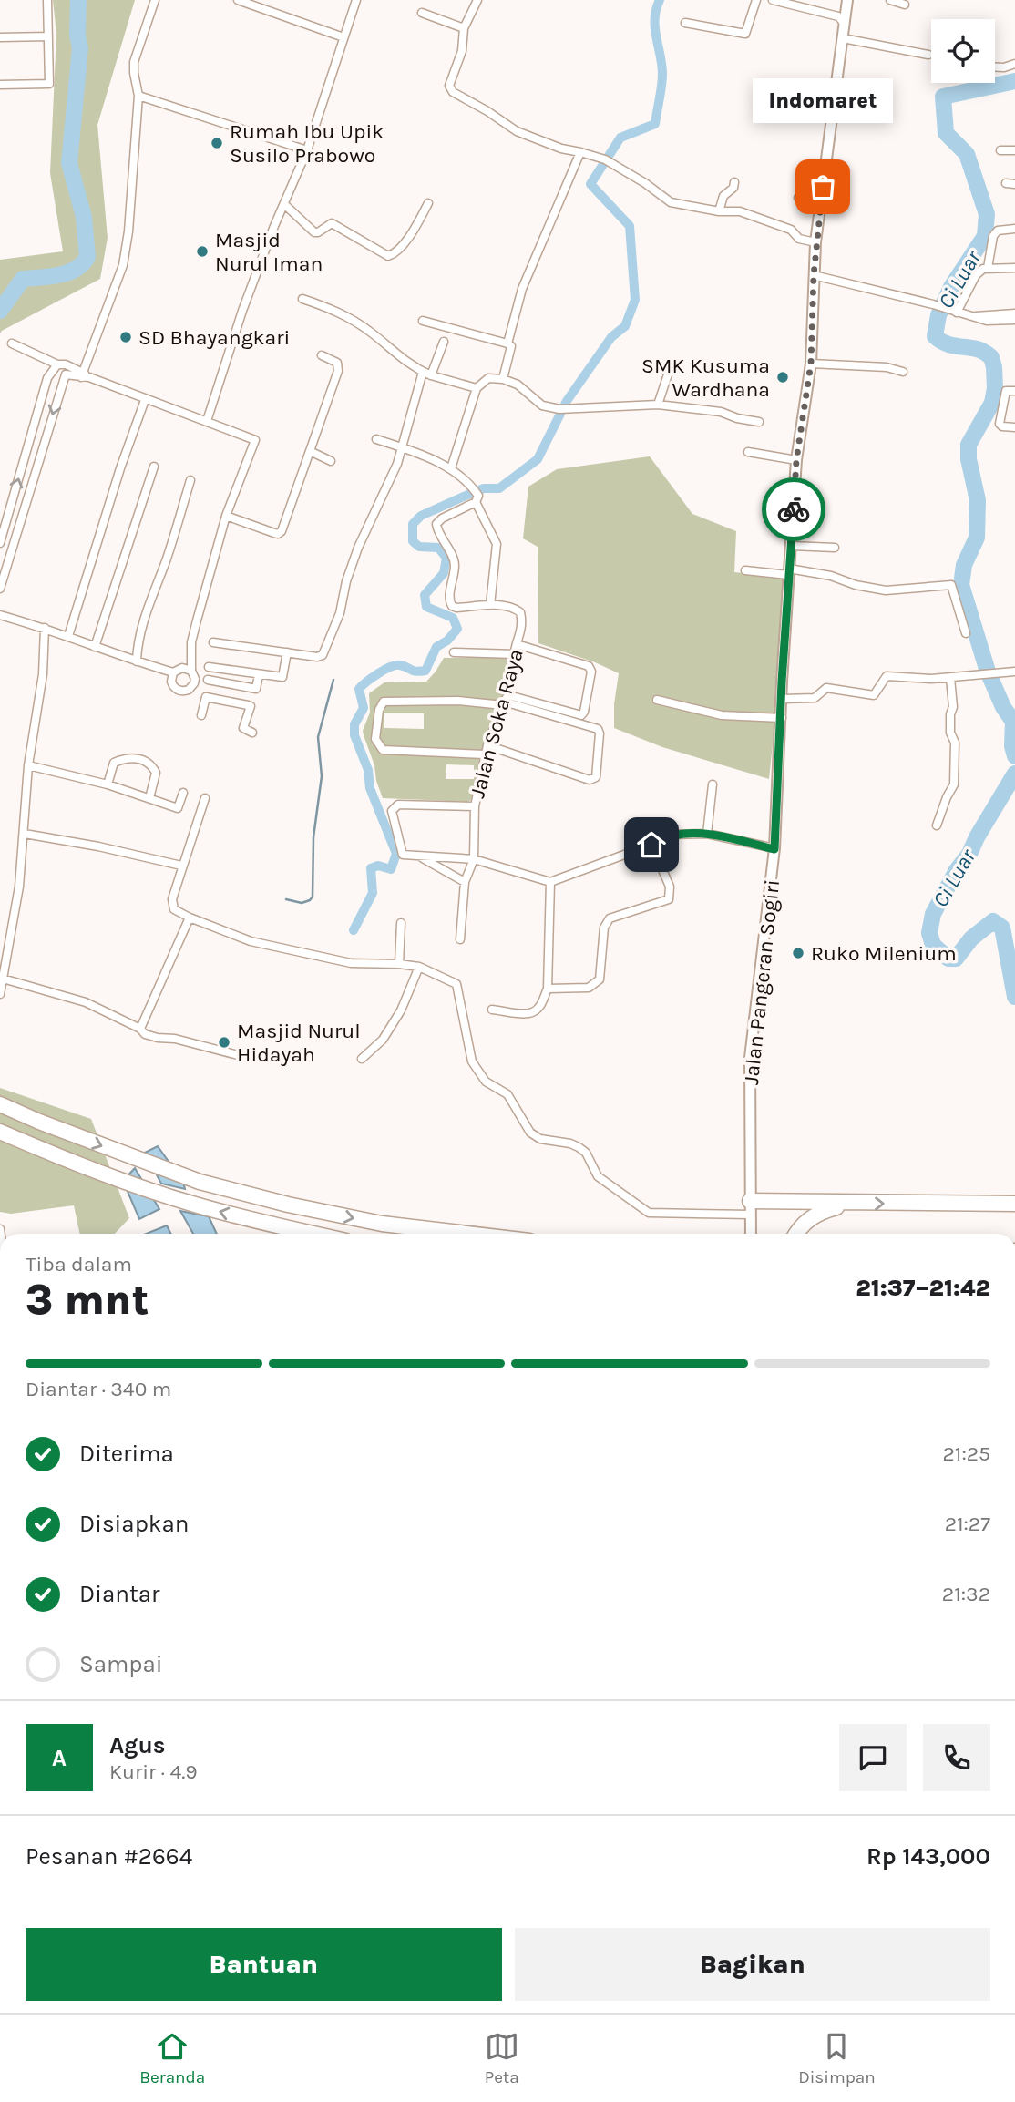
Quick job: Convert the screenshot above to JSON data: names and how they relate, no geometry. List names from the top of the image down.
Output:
{
  "streets": {
    "street": ["Jalan Soka Raya", "Jalan Pangeran Sogiri"]
  },
  "water": ["Ci Luar"],
  "places": [
    "Rumah Ibu Upik Susilo Prabowo",
    "Indomaret",
    "Masjid Nurul Iman",
    "SD Bhayangkari",
    "SMK Kusuma Wardhana",
    "Ruko Milenium",
    "Masjid Nurul Hidayah"
  ],
  "page": {
    "bubble": "Indomaret",
    "heading": ["3 mnt", "Tiba dalam", "21:37–21:42"],
    "panel": [
      "Agus",
      "Kurir · 4.9",
      "Pesanan #2664",
      "Rp 143,000"
    ],
    "bar": "Diantar · 340 m",
    "list": [
      ["Diterima", "21:25"],
      ["Disiapkan", "21:27"],
      ["Diantar", "21:32"],
      "Sampai"
    ],
    "round": "A",
    "buttons": ["Bantuan", "Bagikan"],
    "tabs": ["Beranda", "Peta", "Disimpan"]
  }
}
